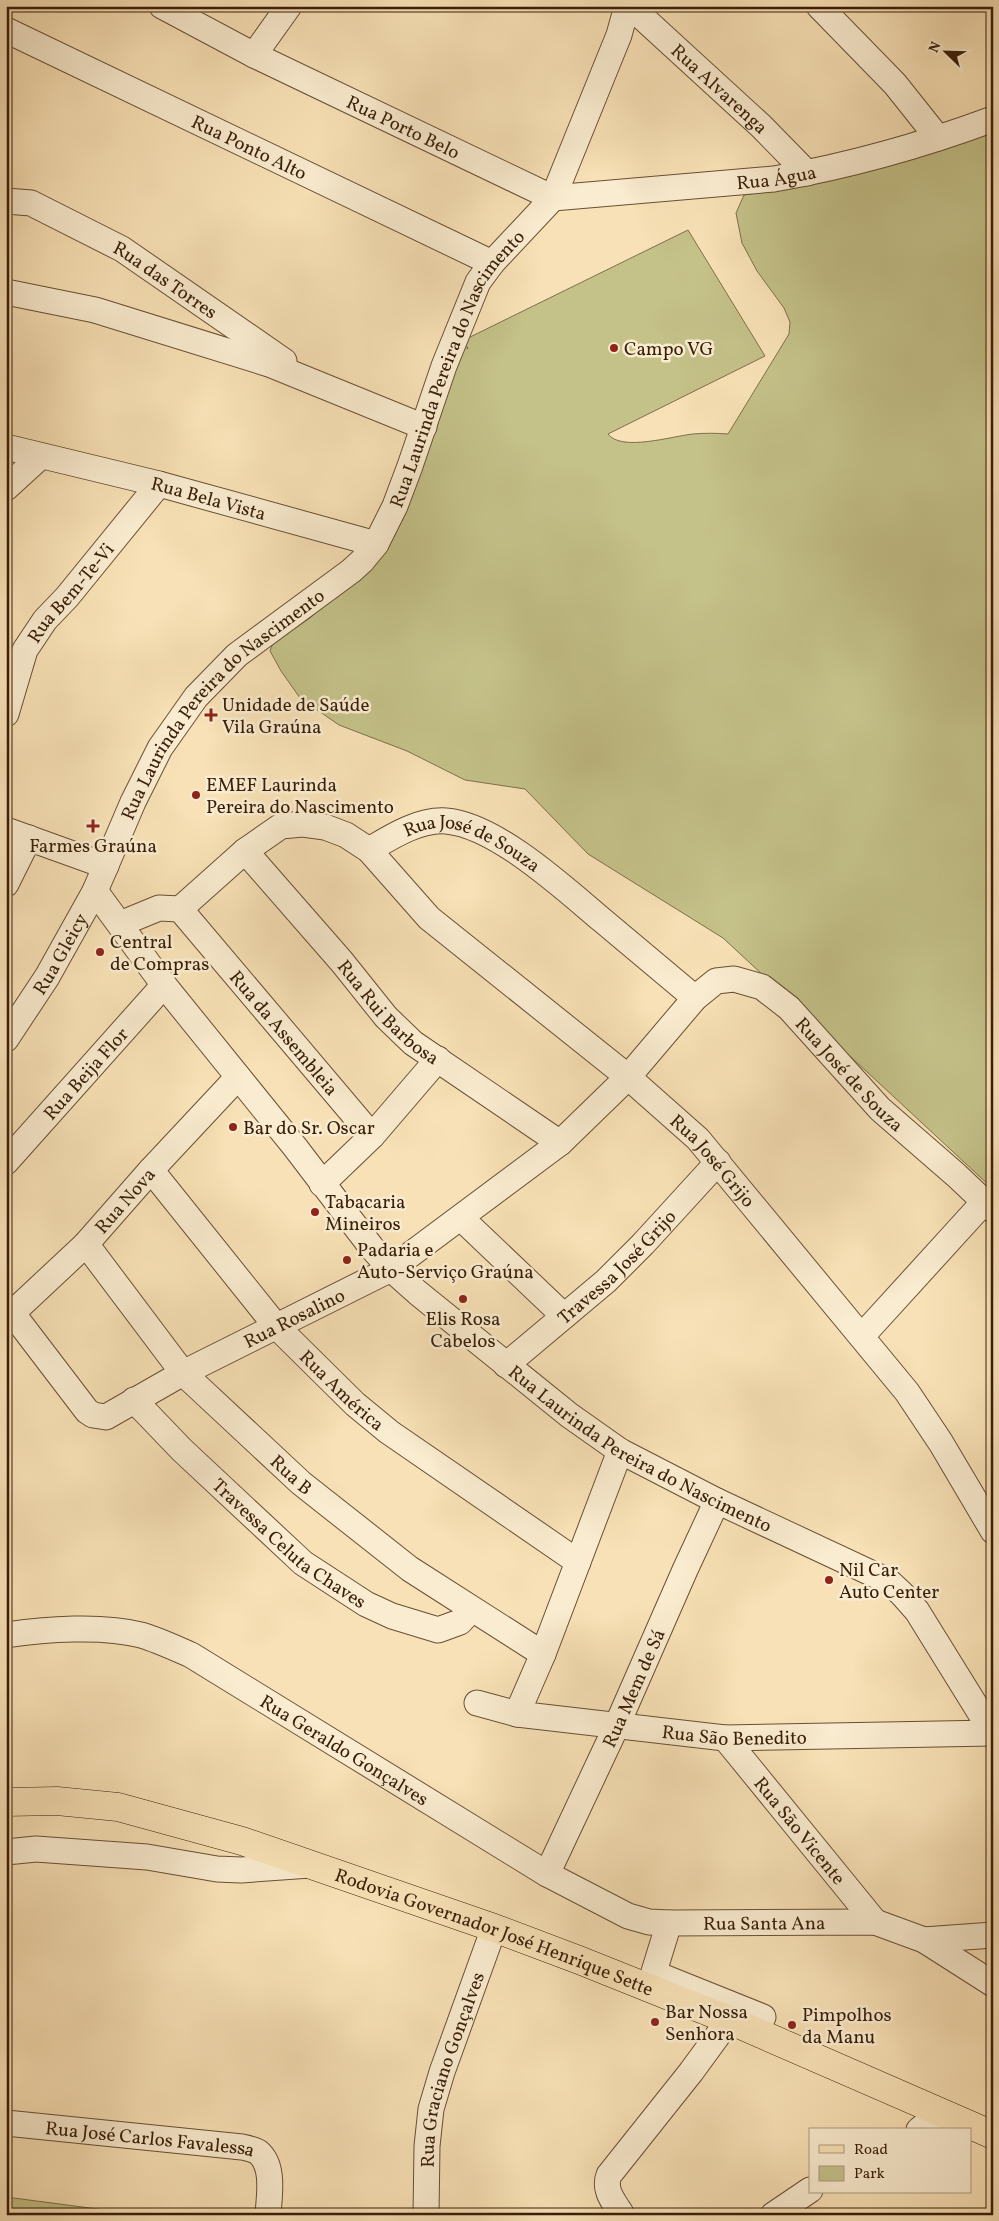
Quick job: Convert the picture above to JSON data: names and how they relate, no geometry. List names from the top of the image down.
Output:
{
  "streets": {
    "main road": ["Rodovia Governador José Henrique Sette"],
    "street": [
      "Rua Alvarenga",
      "Rua Porto Belo",
      "Rua Ponto Alto",
      "Rua Água",
      "Rua das Torres",
      "Rua Laurinda Pereira do Nascimento",
      "Rua Bela Vista",
      "Rua Bem-Te-Vi",
      "Rua José de Souza",
      "Rua Gleicy",
      "Rua Rui Barbosa",
      "Rua da Assembleia",
      "Rua Beija Flor",
      "Rua José Grijo",
      "Rua Nova",
      "Travessa José Grijo",
      "Rua Rosalino",
      "Rua América",
      "Rua B",
      "Travessa Celuta Chaves",
      "Rua Mem de Sá",
      "Rua São Benedito",
      "Rua Geraldo Gonçalves",
      "Rua São Vicente",
      "Rua Santa Ana",
      "Rua Graciano Gonçalves",
      "Rua José Carlos Favalessa"
    ]
  },
  "crossings": [
    ["Rua Alvarenga", "Rua Água"],
    ["Rua Alvarenga", "Rua Laurinda Pereira do Nascimento"],
    ["Rua Porto Belo", "Rua Água"],
    ["Rua Porto Belo", "Rua Laurinda Pereira do Nascimento"],
    ["Rua Ponto Alto", "Rua Laurinda Pereira do Nascimento"],
    ["Rua Água", "Rua Laurinda Pereira do Nascimento"],
    ["Rua das Torres", "Rua Laurinda Pereira do Nascimento"],
    ["Rua Laurinda Pereira do Nascimento", "Rua Bela Vista"],
    ["Rua Laurinda Pereira do Nascimento", "Rua Gleicy"],
    ["Rua Laurinda Pereira do Nascimento", "Rua Beija Flor"],
    ["Rua Laurinda Pereira do Nascimento", "Rua Nova"],
    ["Rua Laurinda Pereira do Nascimento", "Travessa José Grijo"],
    ["Rua Laurinda Pereira do Nascimento", "Rua Rosalino"],
    ["Rua Laurinda Pereira do Nascimento", "Rua Mem de Sá"],
    ["Rua Laurinda Pereira do Nascimento", "Rua São Benedito"],
    ["Rua Bela Vista", "Rua Bem-Te-Vi"],
    ["Rua José de Souza", "Rua Rui Barbosa"],
    ["Rua José de Souza", "Rua da Assembleia"],
    ["Rua José de Souza", "Rua José Grijo"],
    ["Rua José de Souza", "Rua Rosalino"],
    ["Rua Rui Barbosa", "Rua Rosalino"],
    ["Rua José Grijo", "Travessa José Grijo"],
    ["Rua José Grijo", "Rua Rosalino"],
    ["Rua Nova", "Rua Rosalino"],
    ["Rua Nova", "Rua América"],
    ["Rua Nova", "Rua B"],
    ["Rua Rosalino", "Rua América"],
    ["Rua Rosalino", "Rua B"],
    ["Rua Rosalino", "Travessa Celuta Chaves"],
    ["Rua B", "Travessa Celuta Chaves"],
    ["Rua Mem de Sá", "Rua São Benedito"],
    ["Rua Mem de Sá", "Rua Geraldo Gonçalves"],
    ["Rua São Benedito", "Rua São Vicente"],
    ["Rua Geraldo Gonçalves", "Rua Santa Ana"],
    ["Rua São Vicente", "Rua Santa Ana"],
    ["Rodovia Governador José Henrique Sette", "Rua Graciano Gonçalves"]
  ],
  "places": {
    "other": [
      "Campo VG",
      "EMEF Laurinda Pereira do Nascimento",
      "Central de Compras",
      "Bar do Sr. Oscar",
      "Tabacaria Mineiros",
      "Padaria e Auto-Serviço Graúna",
      "Elis Rosa Cabelos",
      "Nil Car Auto Center",
      "Bar Nossa Senhora",
      "Pimpolhos da Manu"
    ],
    "health": ["Unidade de Saúde Vila Graúna", "Farmes Graúna"]
  },
  "legend": ["Road", "Park"],
  "north": "top left"
}
